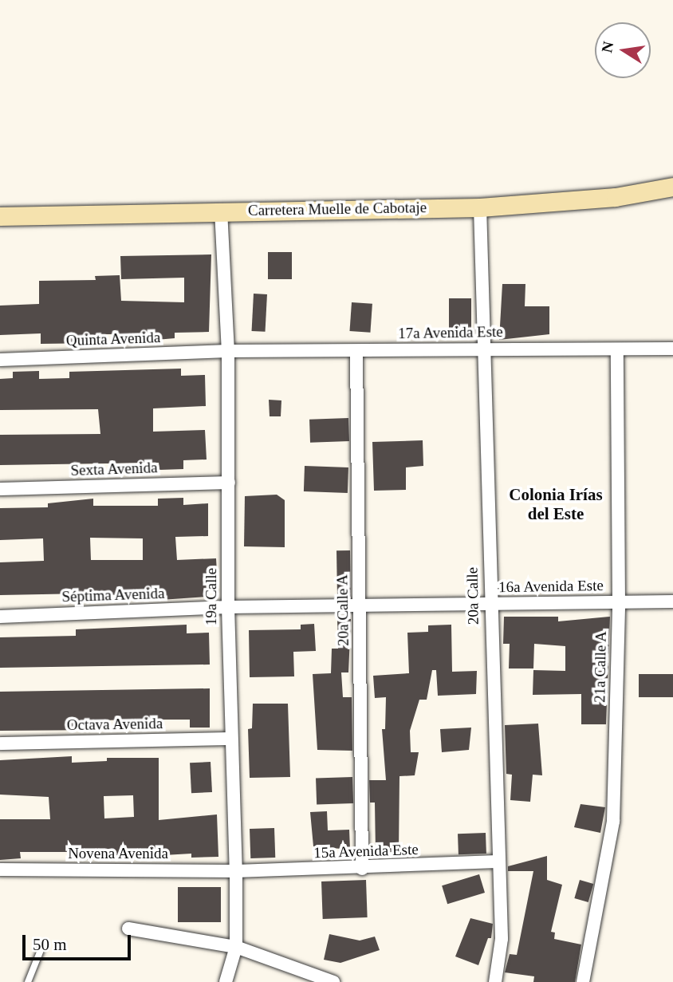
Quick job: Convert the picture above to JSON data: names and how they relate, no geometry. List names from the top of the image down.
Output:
{
  "streets": {
    "main road": ["Carretera Muelle de Cabotaje"],
    "street": [
      "17a Avenida Este",
      "Quinta Avenida",
      "Sexta Avenida",
      "16a Avenida Este",
      "Séptima Avenida",
      "20a Calle",
      "19a Calle",
      "20a Calle A",
      "21a Calle A",
      "Octava Avenida",
      "15a Avenida Este",
      "Novena Avenida"
    ]
  },
  "crossings": [
    ["Carretera Muelle de Cabotaje", "20a Calle"],
    ["Carretera Muelle de Cabotaje", "19a Calle"],
    ["17a Avenida Este", "Quinta Avenida"],
    ["17a Avenida Este", "20a Calle"],
    ["17a Avenida Este", "19a Calle"],
    ["17a Avenida Este", "20a Calle A"],
    ["17a Avenida Este", "21a Calle A"],
    ["Quinta Avenida", "19a Calle"],
    ["Sexta Avenida", "19a Calle"],
    ["16a Avenida Este", "Séptima Avenida"],
    ["16a Avenida Este", "20a Calle"],
    ["16a Avenida Este", "19a Calle"],
    ["16a Avenida Este", "20a Calle A"],
    ["16a Avenida Este", "21a Calle A"],
    ["Séptima Avenida", "19a Calle"],
    ["20a Calle", "15a Avenida Este"],
    ["19a Calle", "Octava Avenida"],
    ["19a Calle", "15a Avenida Este"],
    ["19a Calle", "Novena Avenida"],
    ["20a Calle A", "15a Avenida Este"],
    ["15a Avenida Este", "Novena Avenida"]
  ],
  "districts": ["Colonia Irías del Este"],
  "scale_bar": "50 m",
  "north": "left"
}
